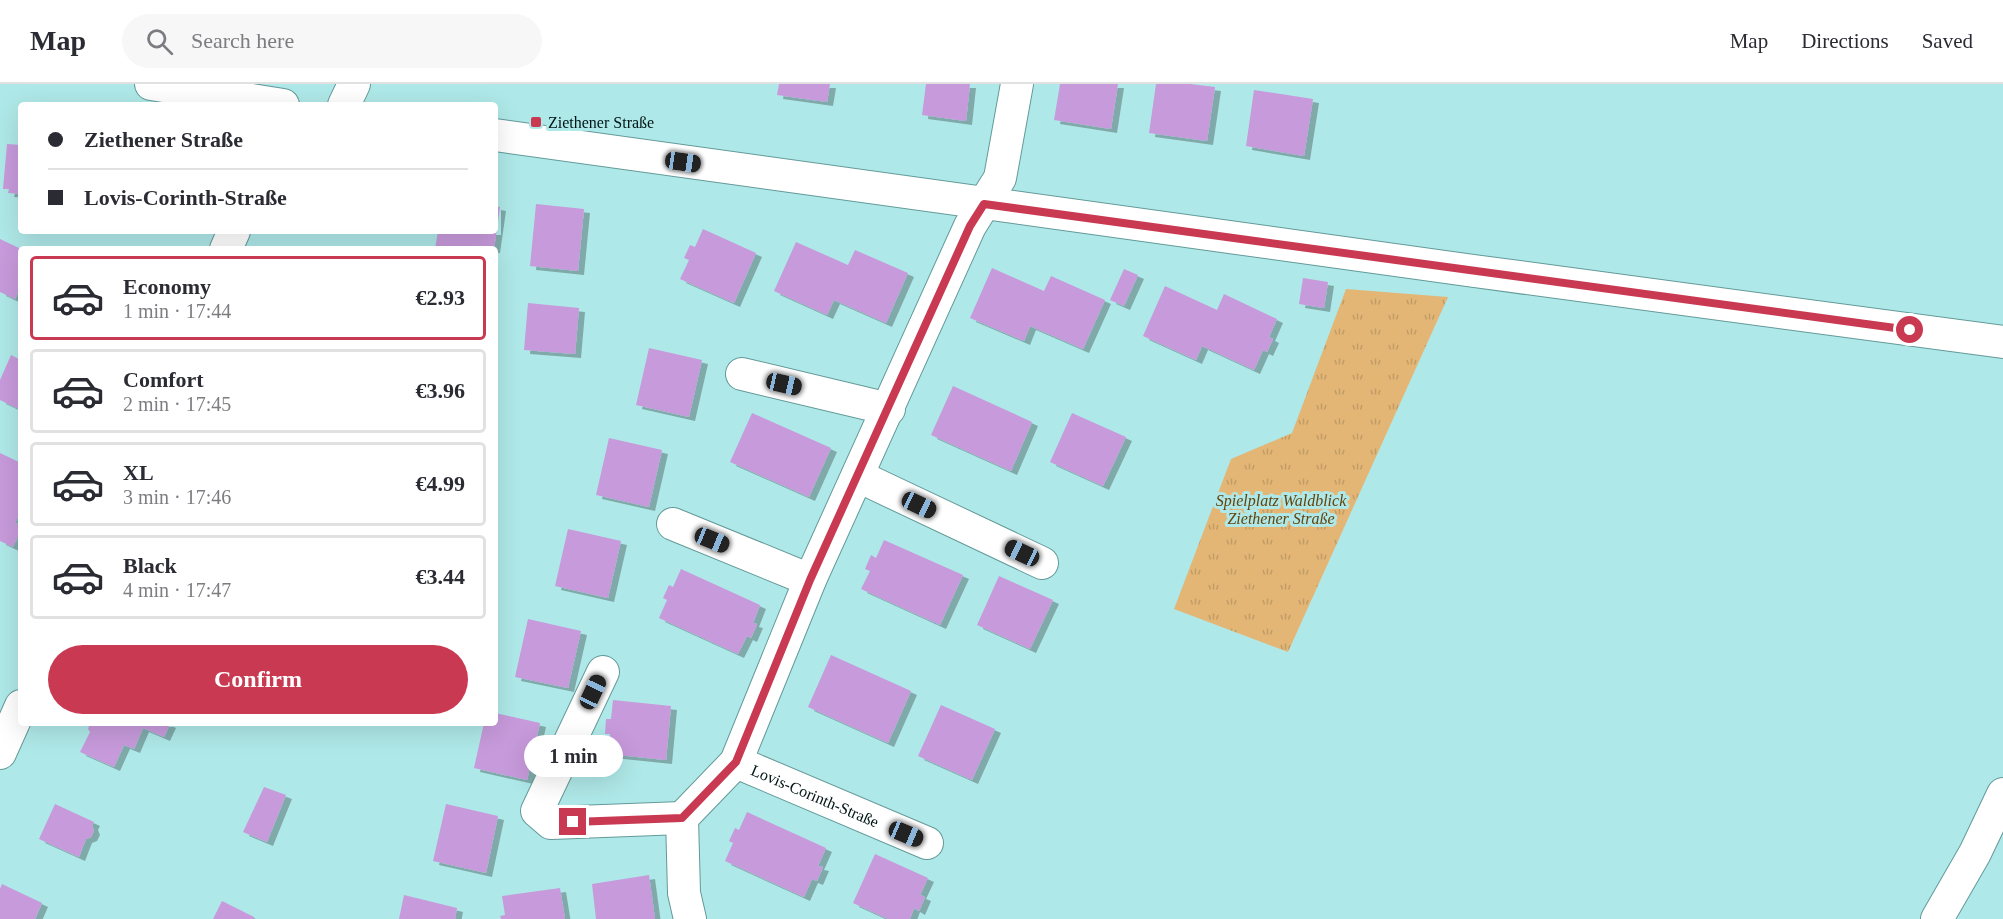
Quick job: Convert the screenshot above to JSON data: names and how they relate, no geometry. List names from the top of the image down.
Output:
{
  "streets": {
    "street": ["Lovis-Corinth-Straße"]
  },
  "parks": ["Spielplatz Waldblick Ziethener Straße"],
  "places": {
    "transit": ["Ziethener Straße"]
  },
  "page": {
    "header": "Map",
    "search": "Search here",
    "nav": ["Map", "Directions", "Saved"],
    "banner": ["Ziethener Straße", "Lovis-Corinth-Straße"],
    "list": [
      {
        "name": "Economy",
        "note": "1 min · 17:44",
        "value": "€2.93"
      },
      {
        "name": "Comfort",
        "note": "2 min · 17:45",
        "value": "€3.96"
      },
      {
        "name": "XL",
        "note": "3 min · 17:46",
        "value": "€4.99"
      },
      {
        "name": "Black",
        "note": "4 min · 17:47",
        "value": "€3.44"
      }
    ],
    "buttons": "Confirm",
    "bubble": "1 min"
  }
}
